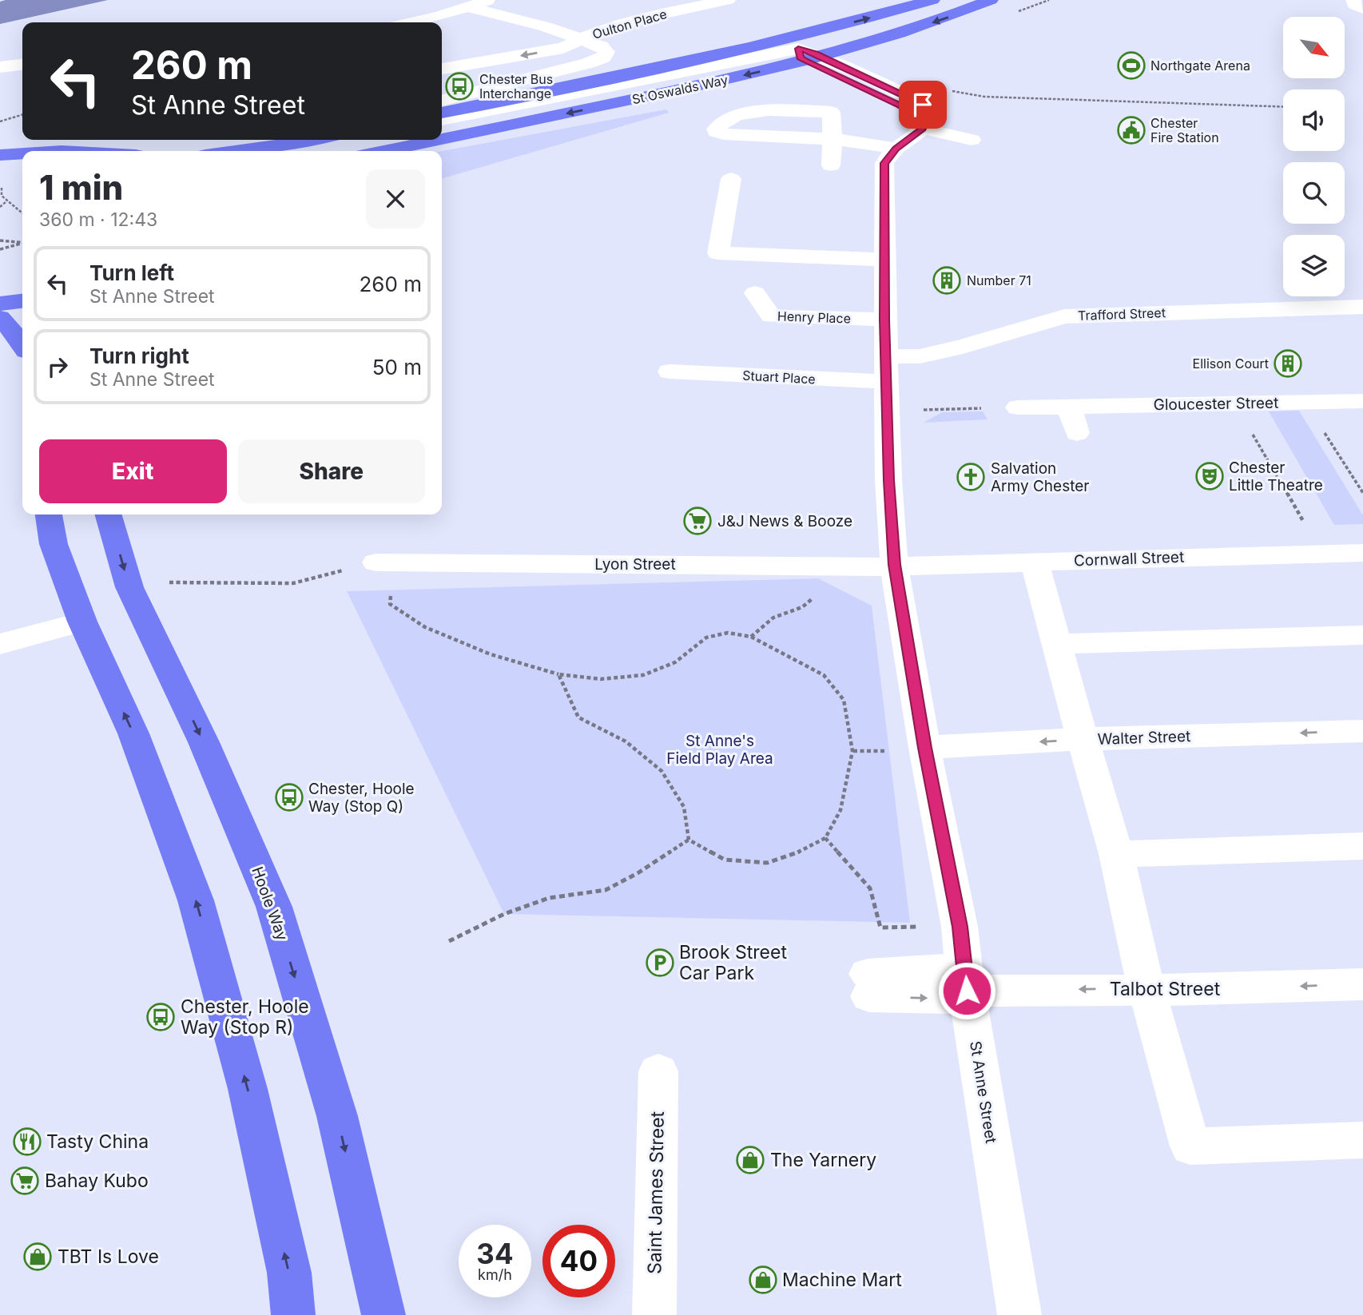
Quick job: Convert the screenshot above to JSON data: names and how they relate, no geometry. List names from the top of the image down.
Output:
{
  "streets": {
    "highway": ["St Oswalds Way", "Hoole Way"],
    "street": [
      "Oulton Place",
      "Trafford Street",
      "Henry Place",
      "Stuart Place",
      "Gloucester Street",
      "Cornwall Street",
      "Lyon Street",
      "Walter Street",
      "Talbot Street",
      "St Anne Street",
      "Saint James Street"
    ]
  },
  "crossings": [
    ["Trafford Street", "Stuart Place"],
    ["Trafford Street", "St Anne Street"],
    ["Henry Place", "St Anne Street"],
    ["Stuart Place", "St Anne Street"],
    ["Cornwall Street", "Lyon Street"],
    ["Cornwall Street", "St Anne Street"],
    ["Lyon Street", "St Anne Street"],
    ["Walter Street", "St Anne Street"],
    ["Talbot Street", "St Anne Street"]
  ],
  "parks": ["St Anne's Field Play Area"],
  "places": {
    "sports": ["Northgate Arena"],
    "bus stop": ["Chester Bus Interchange", "Chester, Hoole Way (Stop Q)", "Chester, Hoole Way (Stop R)"],
    "public building": ["Chester Fire Station"],
    "building": ["Number 71", "Ellison Court"],
    "theatre": ["Chester Little Theatre"],
    "church": ["Salvation Army Chester"],
    "supermarket": ["J&J News & Booze", "Bahay Kubo"],
    "parking": ["Brook Street Car Park"],
    "restaurant": ["Tasty China"],
    "shop": ["The Yarnery", "TBT Is Love", "Machine Mart"]
  },
  "north": "bottom right",
  "page": {
    "turn": ["260 m", "St Anne Street"],
    "heading": ["1 min", "360 m · 12:43"],
    "list": [
      {
        "name": "Turn left",
        "note": "St Anne Street",
        "value": "260 m"
      },
      {
        "name": "Turn right",
        "note": "St Anne Street",
        "value": "50 m"
      }
    ],
    "buttons": ["Exit", "Share"],
    "speed": "34 km/h",
    "limit": "40"
  }
}
